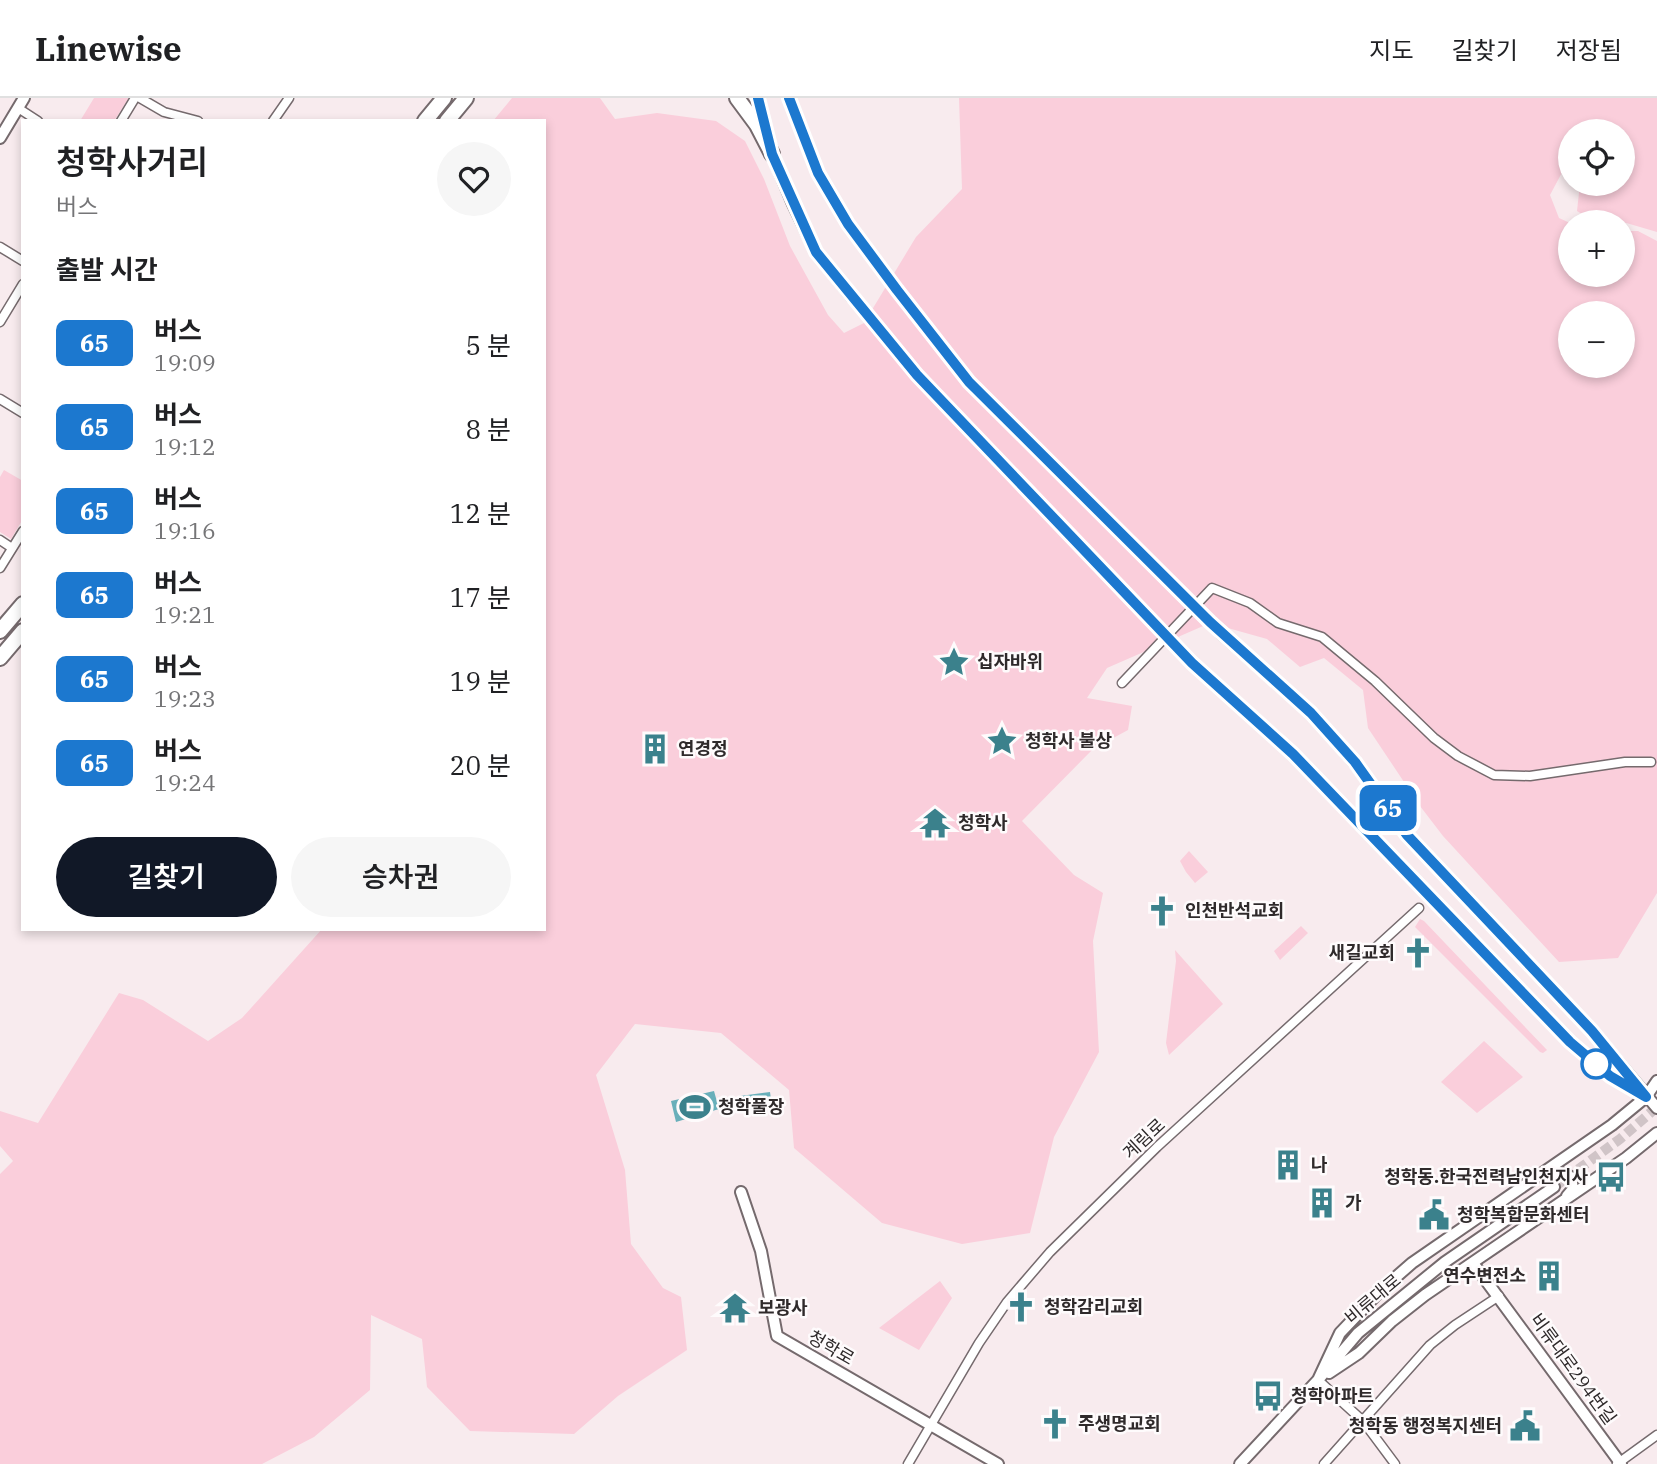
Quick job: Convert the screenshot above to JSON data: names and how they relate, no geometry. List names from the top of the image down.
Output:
{
  "streets": {
    "main road": ["비류대로", "청학로", "비류대로294번길"],
    "street": ["계림로"]
  },
  "crossings": [
    ["계림로", "청학로"]
  ],
  "places": {
    "place": ["십자바위", "청학사 불상"],
    "building": [
      "연경정",
      "나",
      "가",
      "연수변전소"
    ],
    "temple": ["청학사", "보광사"],
    "church": [
      "인천반석교회",
      "새길교회",
      "청학감리교회",
      "주생명교회"
    ],
    "sports": ["청학풀장"],
    "bus stop": ["청학동.한국전력남인천지사", "청학아파트"],
    "public building": ["청학복합문화센터", "청학동 행정복지센터"]
  },
  "lines": ["bus line 65"],
  "page": {
    "header": "Linewise",
    "nav": ["지도", "길찾기", "저장됨"],
    "on_map": "65",
    "map_buttons": ["+", "−"],
    "heading": [
      ["청학사거리", "버스"],
      "출발 시간"
    ],
    "list": [
      {
        "mark": "65",
        "name": "버스",
        "note": "19:09",
        "value": "5 분"
      },
      {
        "mark": "65",
        "name": "버스",
        "note": "19:12",
        "value": "8 분"
      },
      {
        "mark": "65",
        "name": "버스",
        "note": "19:16",
        "value": "12 분"
      },
      {
        "mark": "65",
        "name": "버스",
        "note": "19:21",
        "value": "17 분"
      },
      {
        "mark": "65",
        "name": "버스",
        "note": "19:23",
        "value": "19 분"
      },
      {
        "mark": "65",
        "name": "버스",
        "note": "19:24",
        "value": "20 분"
      }
    ],
    "buttons": ["길찾기", "승차권"]
  }
}
